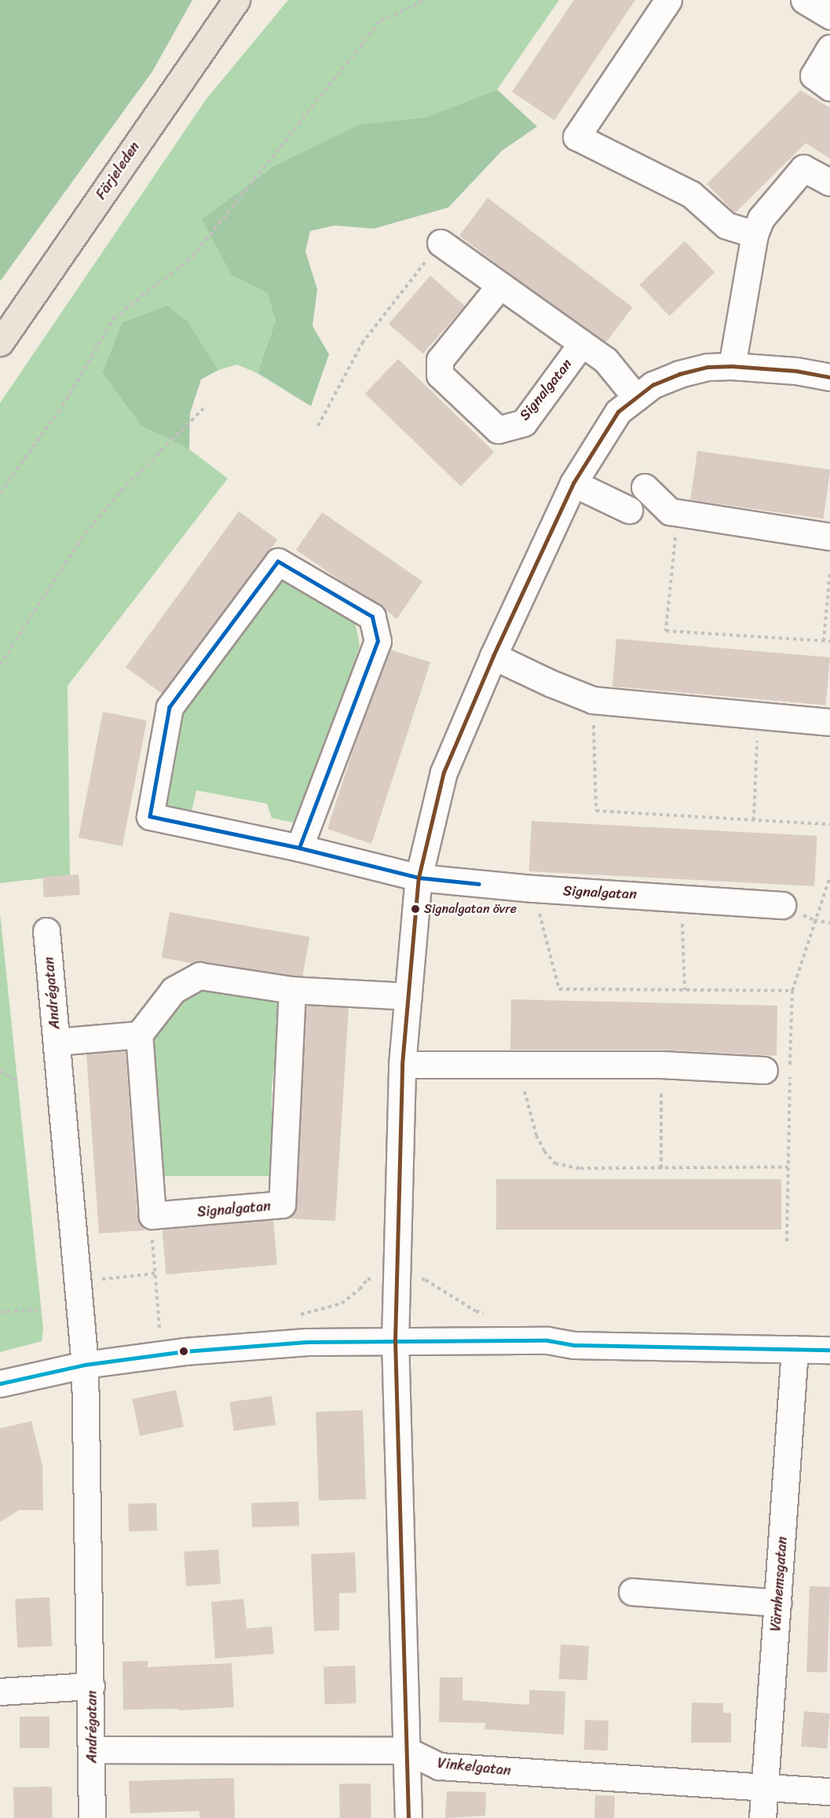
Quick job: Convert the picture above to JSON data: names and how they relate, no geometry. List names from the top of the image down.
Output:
{
  "streets": {
    "main road": ["Färjeleden"],
    "street": [
      "Signalgatan",
      "Andrégatan",
      "Värnhemsgatan",
      "Vinkelgatan"
    ]
  },
  "crossings": [
    ["Andrégatan", "Vinkelgatan"],
    ["Värnhemsgatan", "Vinkelgatan"]
  ],
  "places": ["Signalgatan övre"]
}
